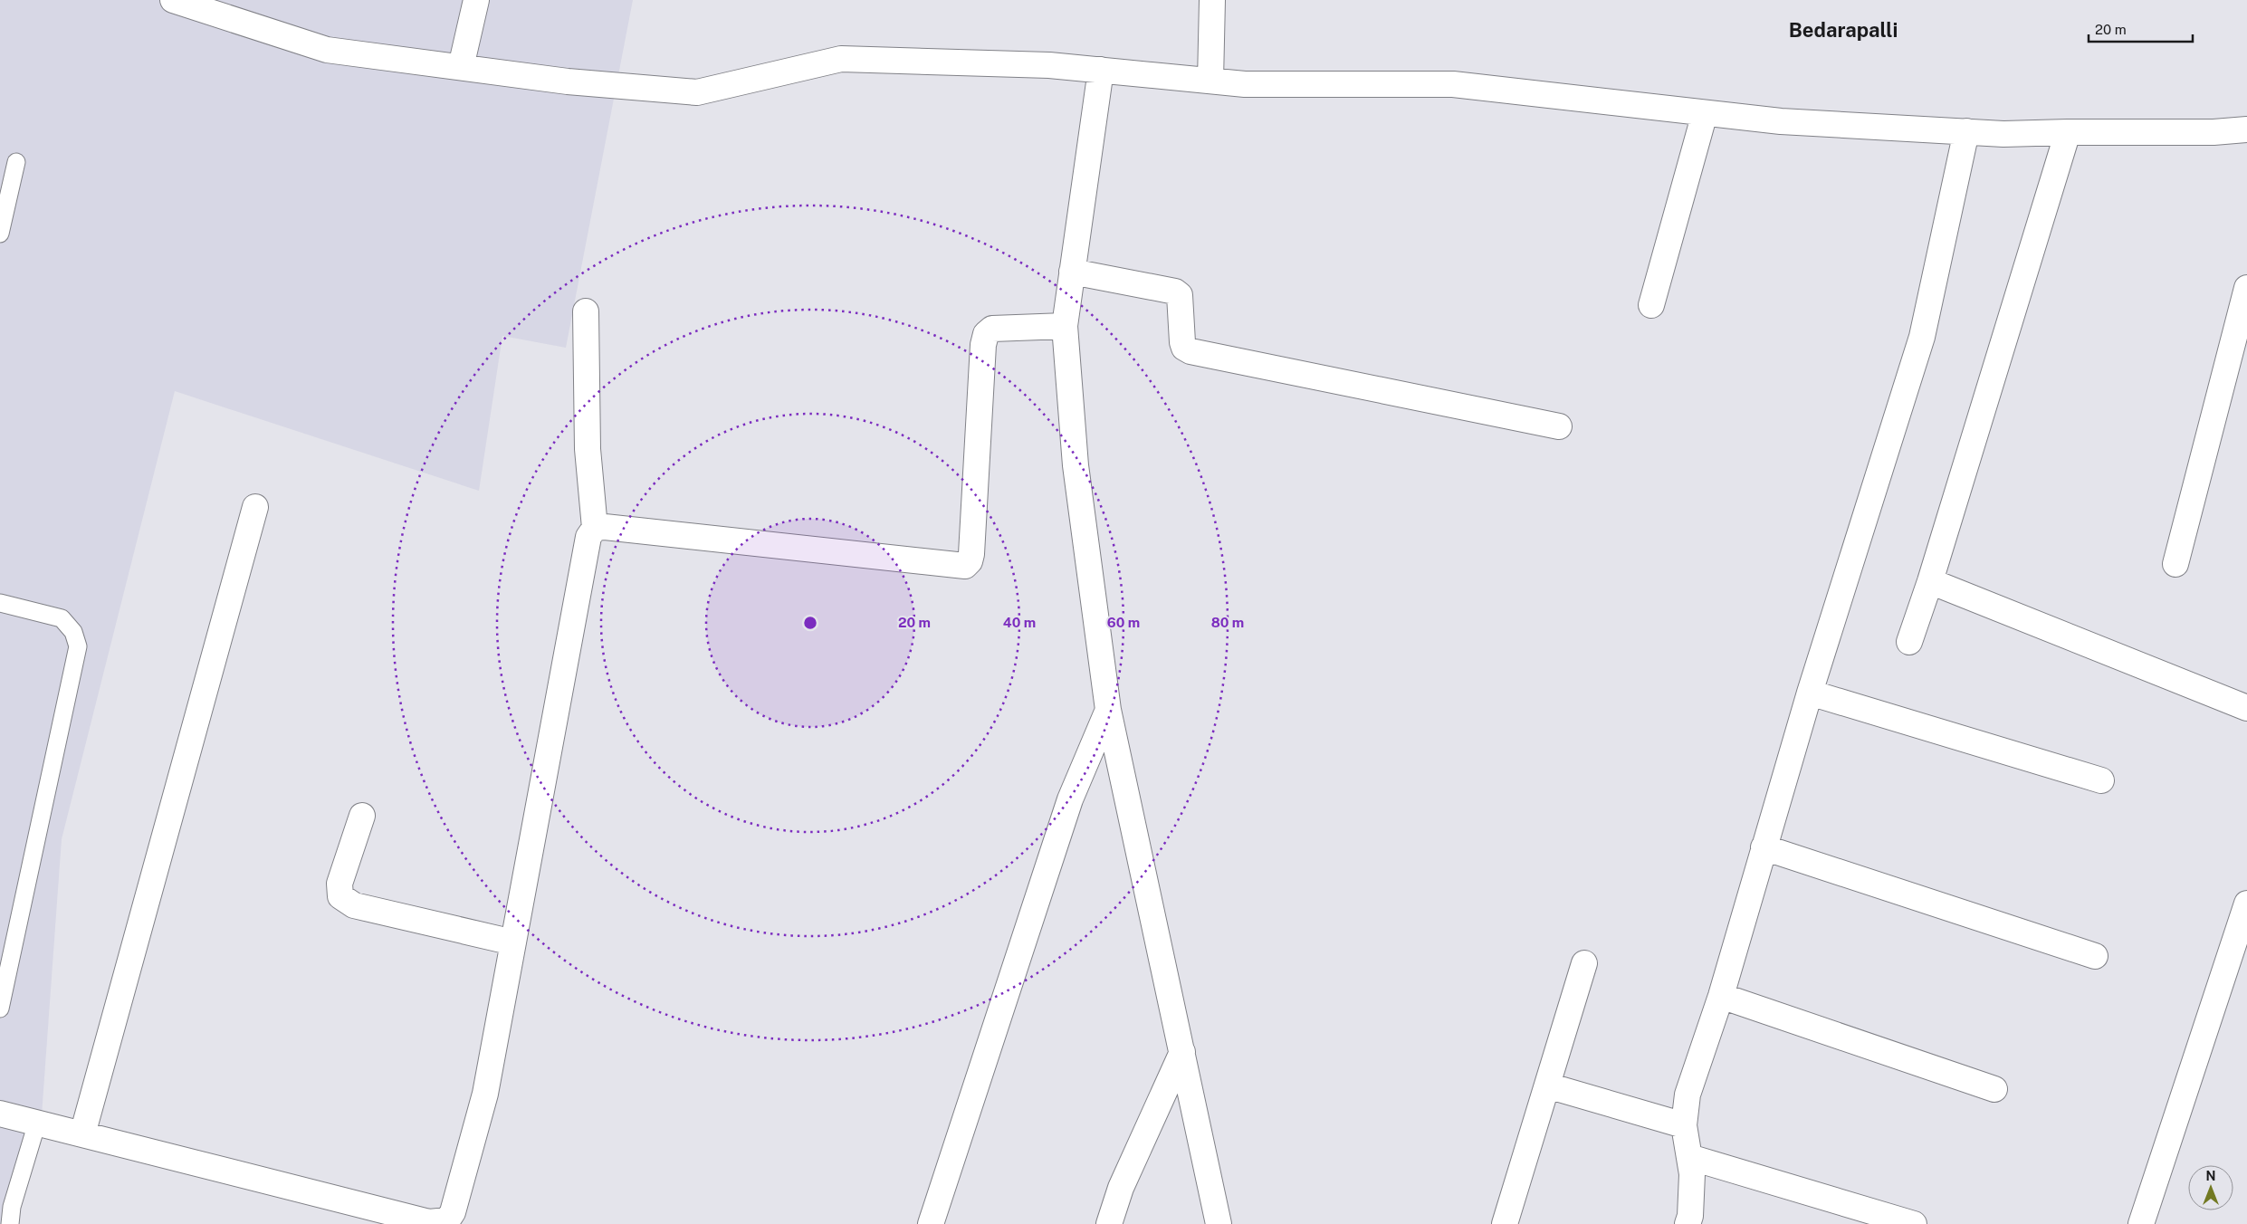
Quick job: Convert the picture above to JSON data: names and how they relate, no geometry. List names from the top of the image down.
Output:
{
  "districts": ["Bedarapalli"],
  "scale_bar": "20 m",
  "north": "top",
  "rings": [
    "20 m",
    "40 m",
    "60 m",
    "80 m"
  ]
}
